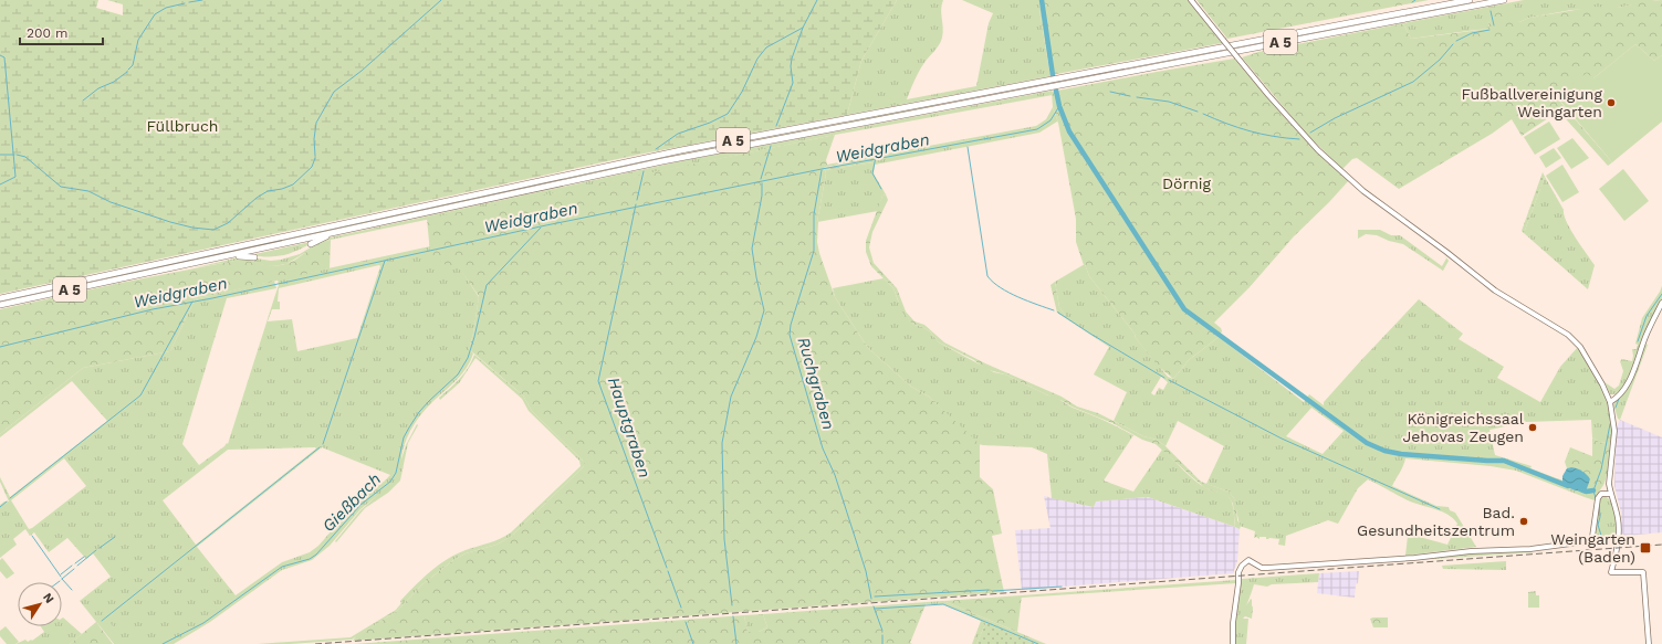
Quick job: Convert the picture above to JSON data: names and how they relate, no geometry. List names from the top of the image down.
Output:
{
  "streets": {
    "highway": ["A 5"]
  },
  "water": [
    "Weidgraben",
    "Ruchgraben",
    "Hauptgraben",
    "Gießbach"
  ],
  "parks": ["Füllbruch", "Dörnig"],
  "places": {
    "other": ["Fußballvereinigung Weingarten", "Königreichssaal Jehovas Zeugen", "Bad. Gesundheitszentrum"],
    "transit": ["Weingarten (Baden)"]
  },
  "scale_bar": "200 m",
  "north": "top right"
}
